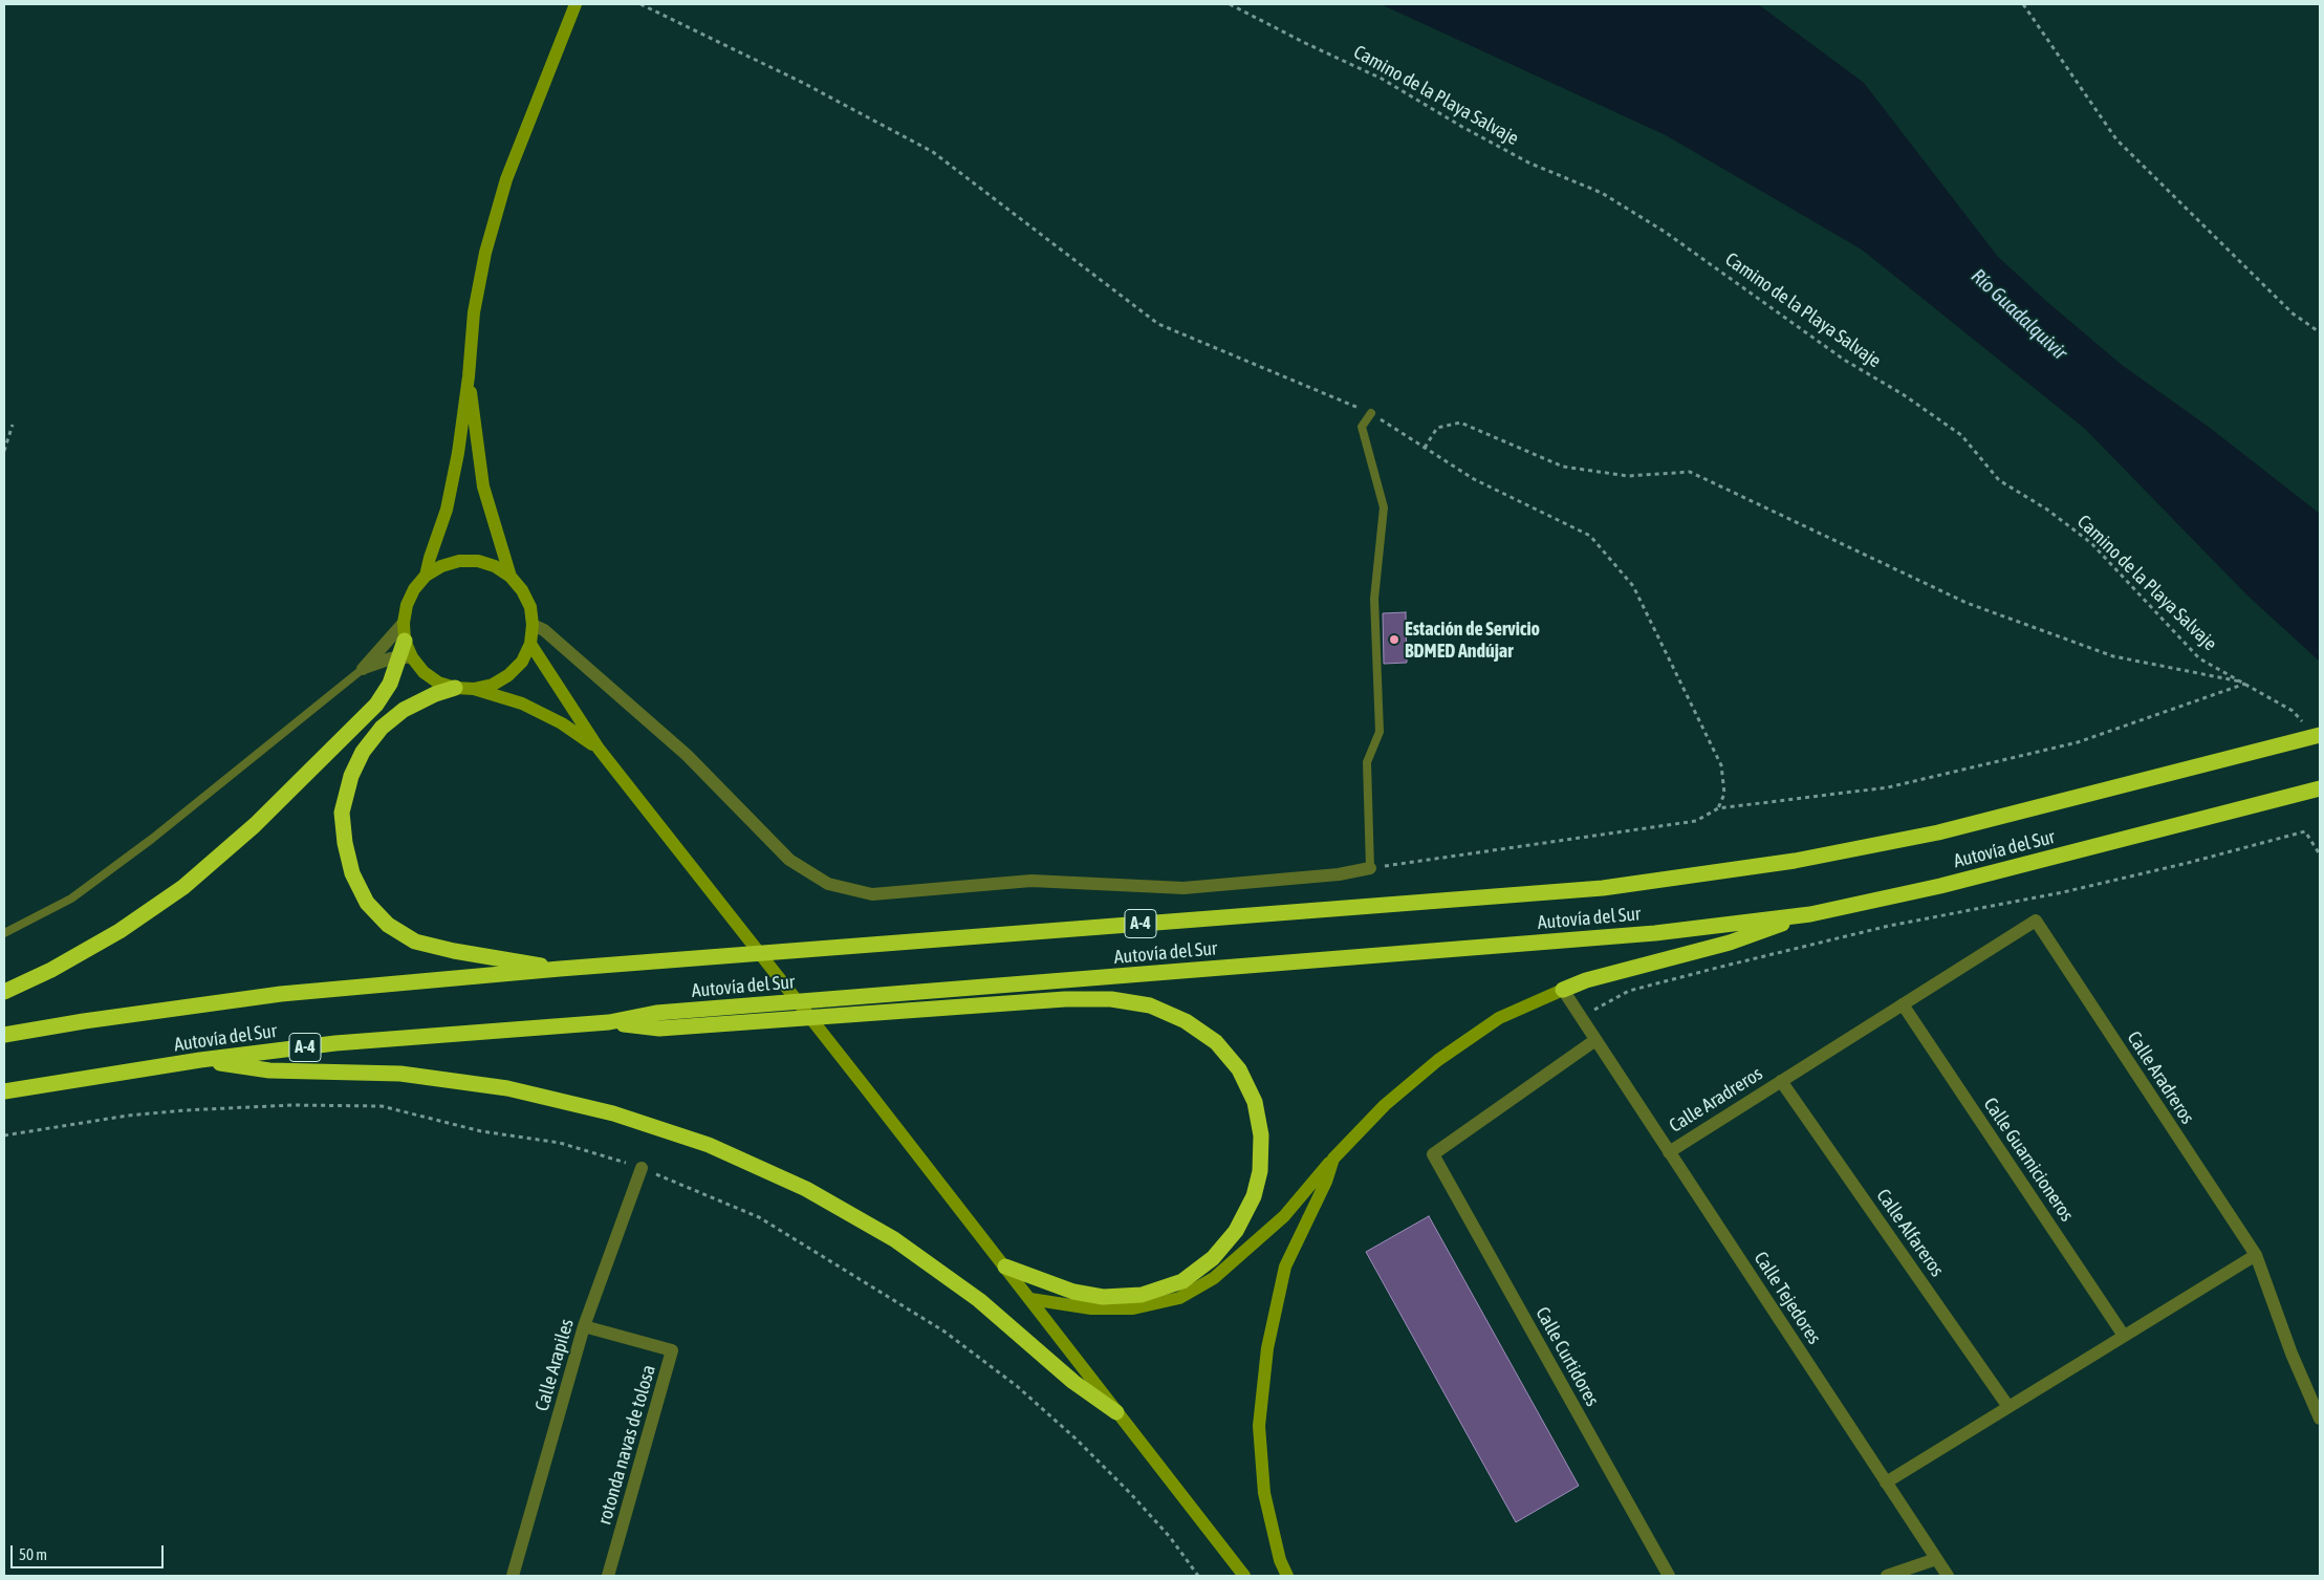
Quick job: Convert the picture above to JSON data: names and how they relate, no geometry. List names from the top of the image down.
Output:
{
  "streets": {
    "highway": ["Autovía del Sur", "A-4"],
    "street": [
      "Calle Aradreros",
      "Calle Guarnicioneros",
      "Calle Alfareros",
      "Calle Tejedores",
      "Calle Curtidores",
      "Calle Arapiles",
      "rotonda navas de tolosa"
    ],
    "path": ["Camino de la Playa Salvaje"]
  },
  "crossings": [
    ["Calle Aradreros", "Calle Guarnicioneros"],
    ["Calle Aradreros", "Calle Alfareros"],
    ["Calle Aradreros", "Calle Tejedores"],
    ["Calle Tejedores", "Calle Curtidores"],
    ["Calle Arapiles", "rotonda navas de tolosa"]
  ],
  "water": ["Río Guadalquivir"],
  "places": ["Estación de Servicio BDMED Andújar"],
  "scale_bar": "50 m"
}
